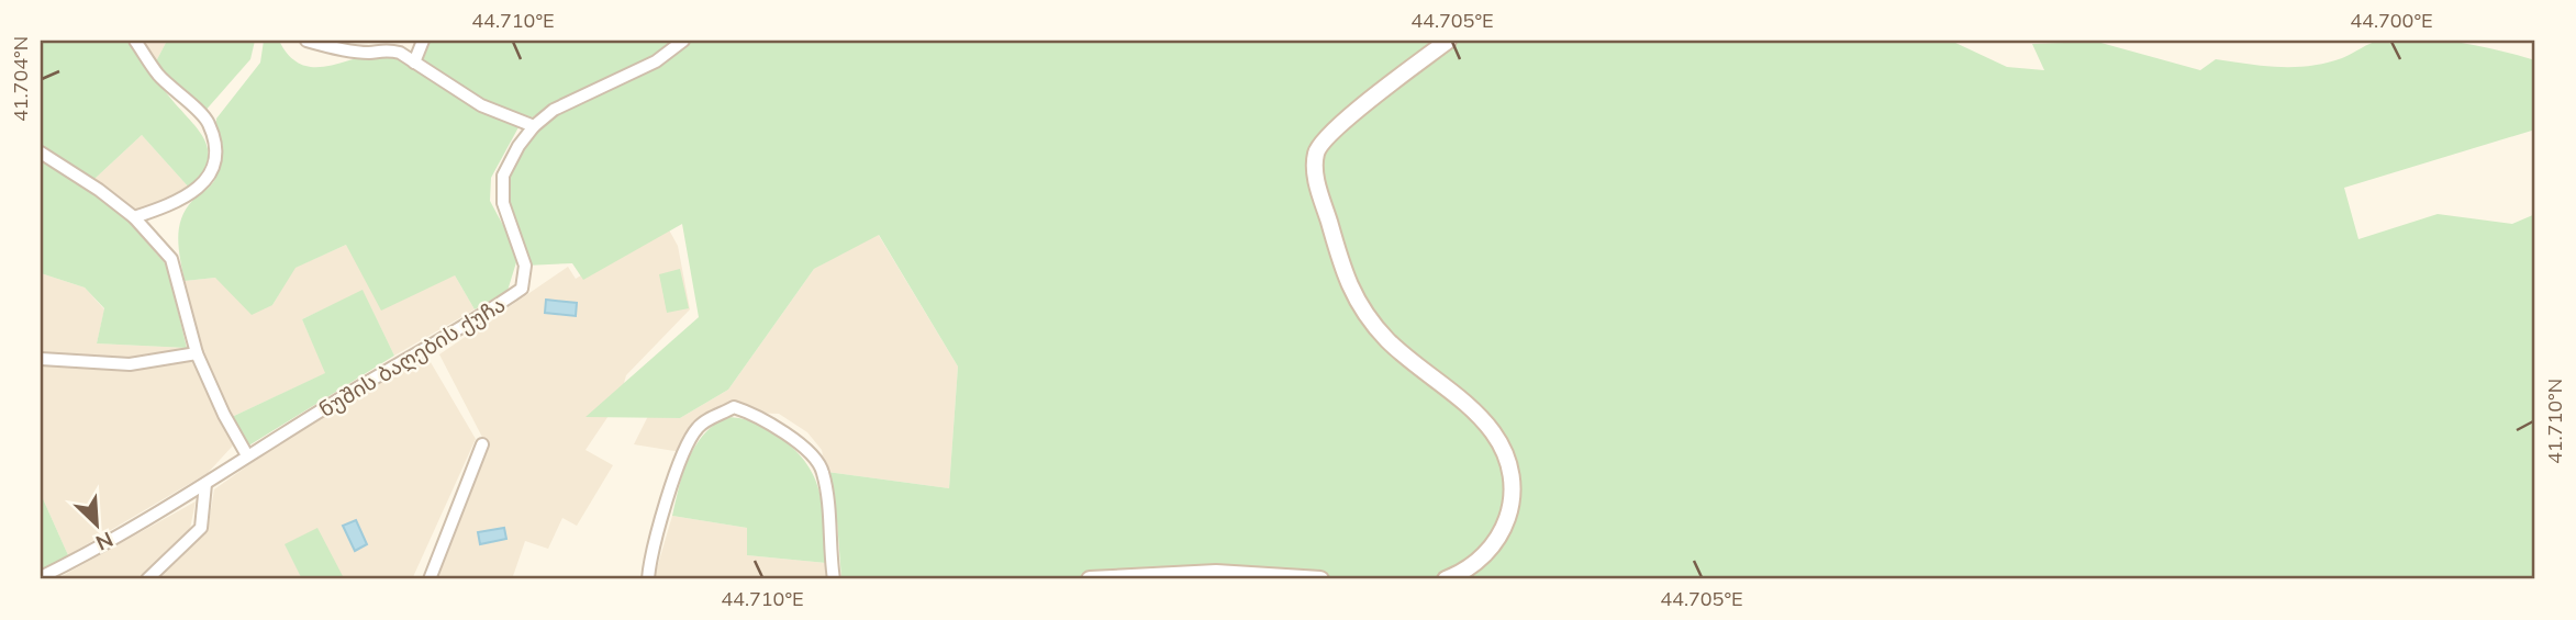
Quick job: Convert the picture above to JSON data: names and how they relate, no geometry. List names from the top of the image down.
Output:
{
  "streets": {
    "street": ["ნუშის ბაღების ქუჩა"]
  },
  "north": "bottom right",
  "coordinates": [
    "44.710°E",
    "44.705°E",
    "44.700°E",
    "41.704°N",
    "41.710°N"
  ]
}
